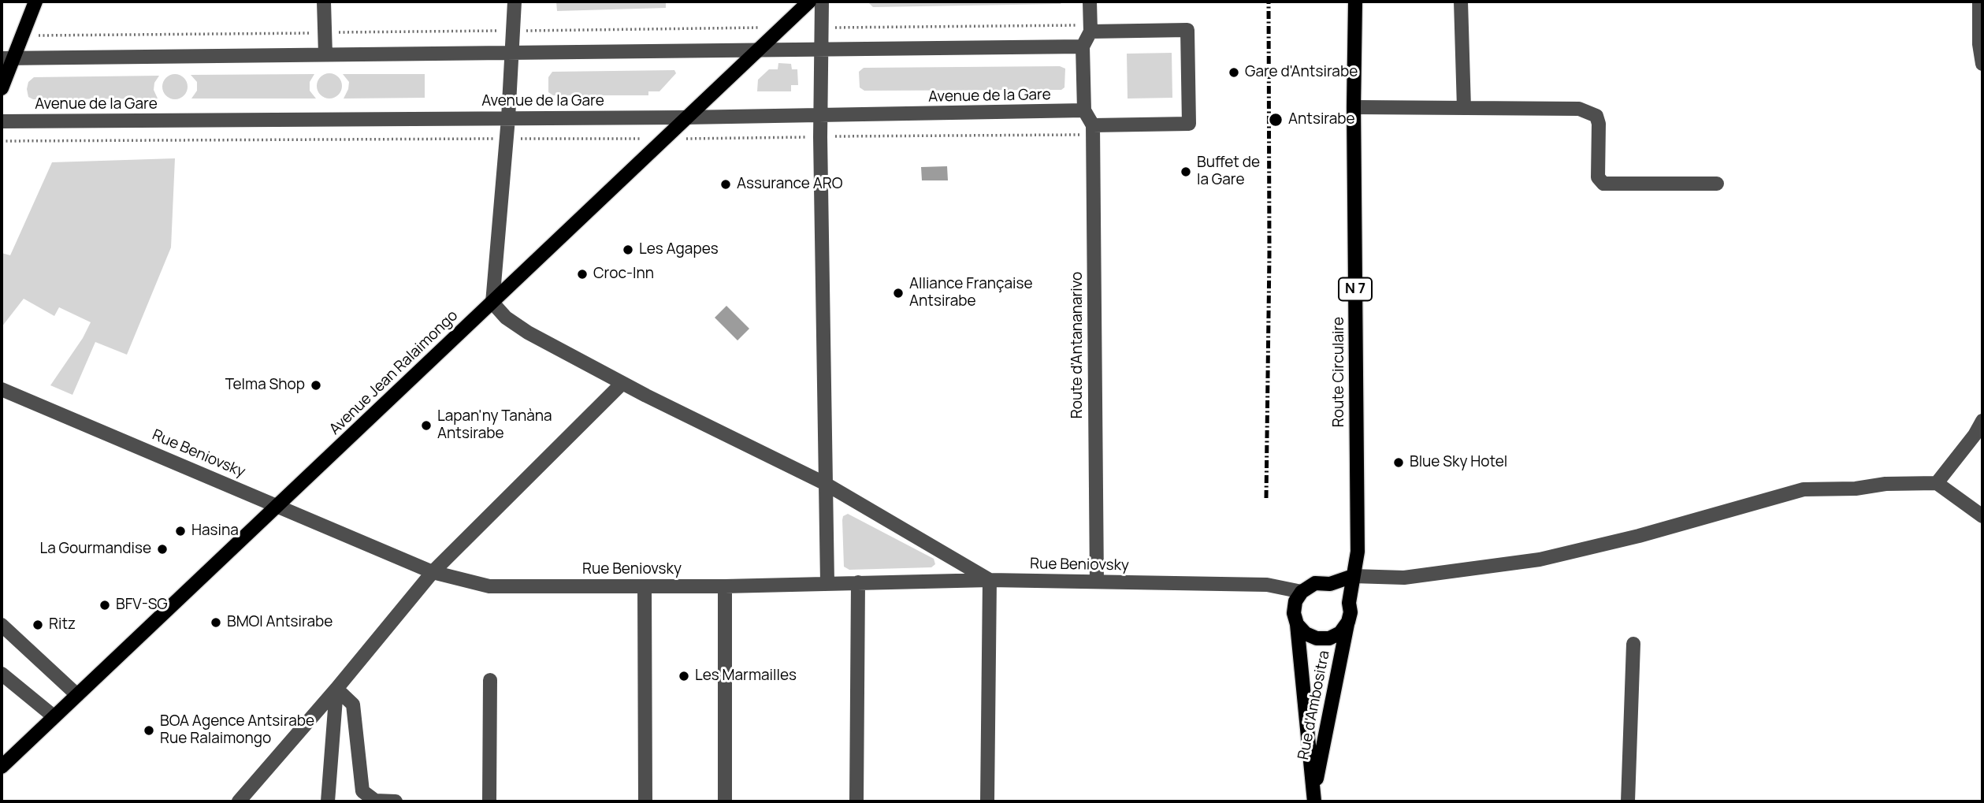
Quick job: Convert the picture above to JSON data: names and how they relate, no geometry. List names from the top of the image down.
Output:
{
  "streets": {
    "main road": [
      "N 7",
      "Route Circulaire",
      "Avenue Jean Ralaimongo",
      "Rue d'Ambositra"
    ],
    "street": ["Avenue de la Gare", "Route d'Antananarivo", "Rue Beniovsky"]
  },
  "crossings": [
    ["Avenue de la Gare", "Route d'Antananarivo"],
    ["Avenue de la Gare", "Avenue Jean Ralaimongo"],
    ["N 7", "Route Circulaire"],
    ["N 7", "Rue Beniovsky"],
    ["N 7", "Rue d'Ambositra"],
    ["Route d'Antananarivo", "Rue Beniovsky"],
    ["Avenue Jean Ralaimongo", "Rue Beniovsky"],
    ["Rue Beniovsky", "Rue d'Ambositra"]
  ],
  "places": [
    "Gare d'Antsirabe",
    "Antsirabe",
    "Buffet de la Gare",
    "Assurance ARO",
    "Les Agapes",
    "Croc-Inn",
    "Alliance Française Antsirabe",
    "Telma Shop",
    "Lapan'ny Tanàna Antsirabe",
    "Blue Sky Hotel",
    "Hasina",
    "La Gourmandise",
    "BFV-SG",
    "BMOI Antsirabe",
    "Ritz",
    "Les Marmailles",
    "BOA Agence Antsirabe Rue Ralaimongo"
  ]
}
